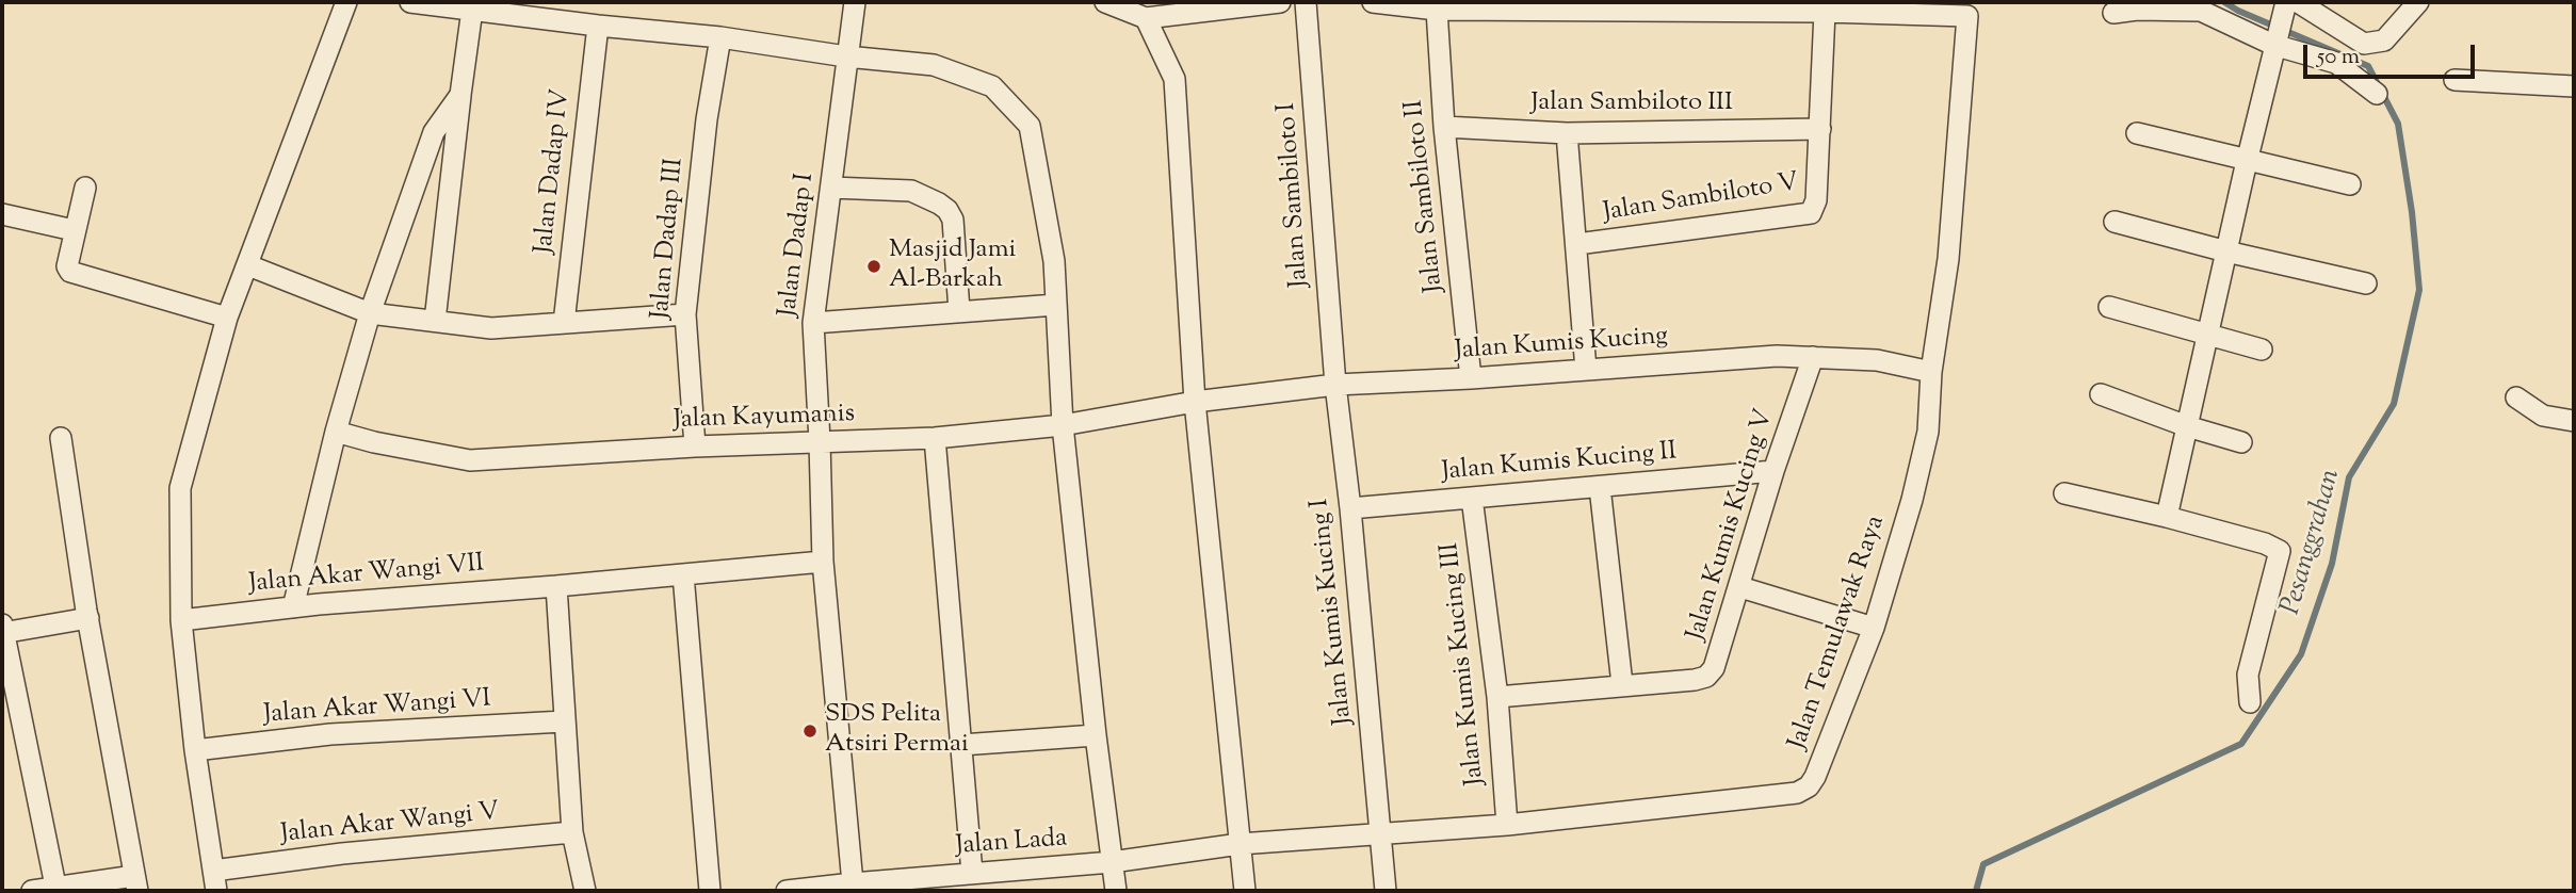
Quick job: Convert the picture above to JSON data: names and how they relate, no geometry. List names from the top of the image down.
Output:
{
  "streets": {
    "street": [
      "Jalan Sambiloto III",
      "Jalan Dadap IV",
      "Jalan Sambiloto I",
      "Jalan Sambiloto II",
      "Jalan Sambiloto V",
      "Jalan Dadap III",
      "Jalan Dadap I",
      "Jalan Kumis Kucing",
      "Jalan Kayumanis",
      "Jalan Kumis Kucing II",
      "Jalan Kumis Kucing V",
      "Jalan Akar Wangi VII",
      "Jalan Kumis Kucing I",
      "Jalan Temulawak Raya",
      "Jalan Kumis Kucing III",
      "Jalan Akar Wangi VI",
      "Jalan Akar Wangi V",
      "Jalan Lada"
    ]
  },
  "crossings": [
    ["Jalan Sambiloto III", "Jalan Sambiloto II"],
    ["Jalan Sambiloto III", "Jalan Sambiloto V"],
    ["Jalan Sambiloto I", "Jalan Kumis Kucing"],
    ["Jalan Sambiloto I", "Jalan Kumis Kucing I"],
    ["Jalan Sambiloto II", "Jalan Kumis Kucing"],
    ["Jalan Sambiloto V", "Jalan Temulawak Raya"],
    ["Jalan Dadap III", "Jalan Kayumanis"],
    ["Jalan Dadap I", "Jalan Kayumanis"],
    ["Jalan Dadap I", "Jalan Akar Wangi VII"],
    ["Jalan Dadap I", "Jalan Lada"],
    ["Jalan Kumis Kucing", "Jalan Kayumanis"],
    ["Jalan Kumis Kucing", "Jalan Kumis Kucing V"],
    ["Jalan Kumis Kucing", "Jalan Kumis Kucing I"],
    ["Jalan Kumis Kucing", "Jalan Temulawak Raya"],
    ["Jalan Kumis Kucing II", "Jalan Kumis Kucing V"],
    ["Jalan Kumis Kucing II", "Jalan Kumis Kucing I"],
    ["Jalan Kumis Kucing II", "Jalan Kumis Kucing III"],
    ["Jalan Kumis Kucing V", "Jalan Kumis Kucing III"],
    ["Jalan Kumis Kucing I", "Jalan Temulawak Raya"],
    ["Jalan Temulawak Raya", "Jalan Kumis Kucing III"],
    ["Jalan Temulawak Raya", "Jalan Lada"]
  ],
  "water": ["Pesanggrahan"],
  "places": ["Masjid Jami Al-Barkah", "SDS Pelita Atsiri Permai"],
  "scale_bar": "50 m"
}
